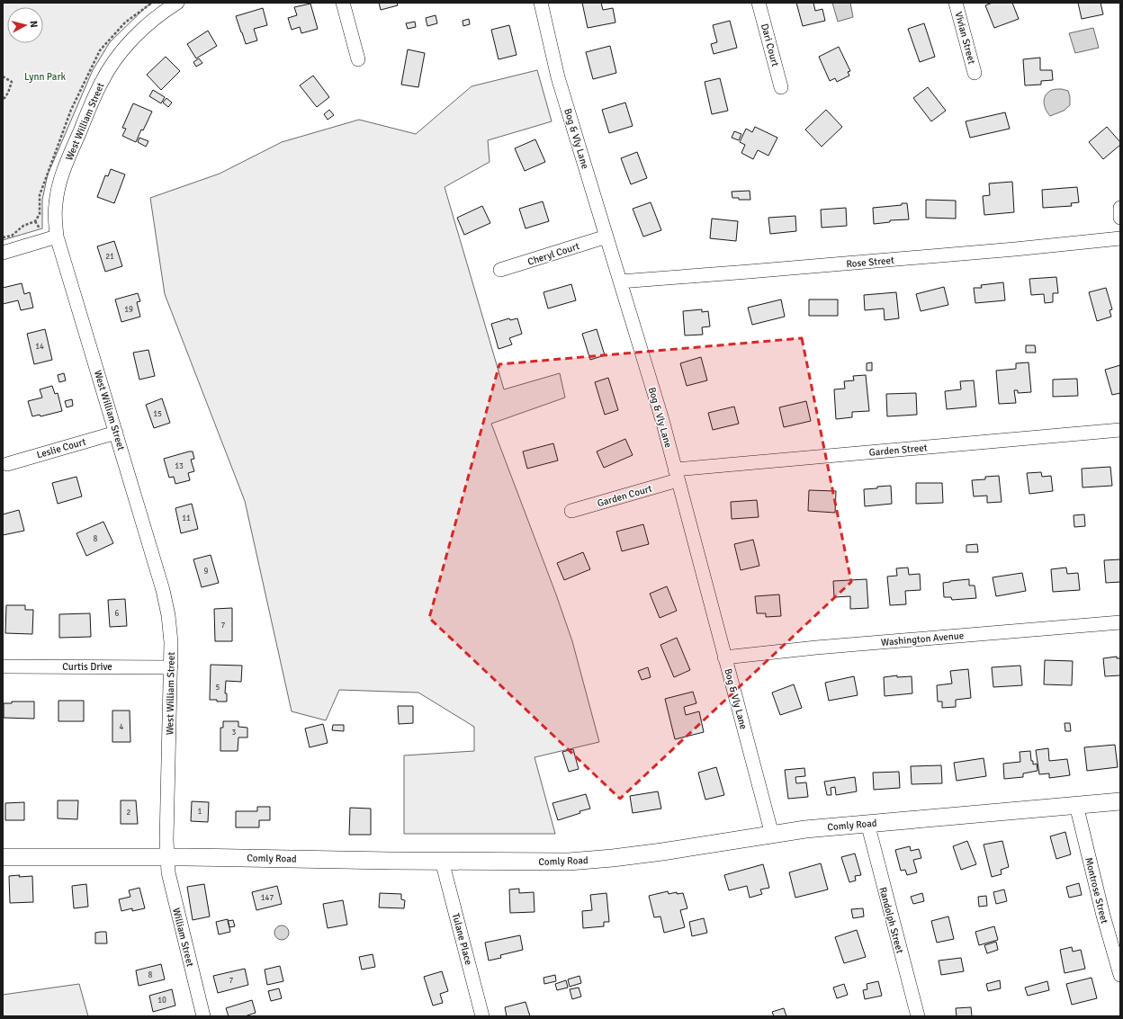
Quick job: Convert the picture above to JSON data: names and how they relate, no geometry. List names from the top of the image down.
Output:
{
  "streets": {
    "main road": ["Comly Road"],
    "street": [
      "Vivian Street",
      "Dari Court",
      "West William Street",
      "Bog & Vly Lane",
      "Cheryl Court",
      "Rose Street",
      "Leslie Court",
      "Garden Street",
      "Garden Court",
      "Washington Avenue",
      "Curtis Drive",
      "Montrose Street",
      "Randolph Street",
      "William Street",
      "Tulane Place"
    ]
  },
  "crossings": [
    ["West William Street", "Leslie Court"],
    ["West William Street", "Curtis Drive"],
    ["West William Street", "Comly Road"],
    ["West William Street", "William Street"],
    ["Bog & Vly Lane", "Cheryl Court"],
    ["Bog & Vly Lane", "Rose Street"],
    ["Bog & Vly Lane", "Garden Street"],
    ["Bog & Vly Lane", "Garden Court"],
    ["Bog & Vly Lane", "Washington Avenue"],
    ["Bog & Vly Lane", "Comly Road"],
    ["Garden Street", "Garden Court"],
    ["Comly Road", "Montrose Street"],
    ["Comly Road", "Randolph Street"],
    ["Comly Road", "William Street"],
    ["Comly Road", "Tulane Place"]
  ],
  "parks": ["Lynn Park"],
  "house_numbers": [
    "21",
    "19",
    "14",
    "15",
    "13",
    "11",
    "8",
    "9",
    "6",
    "7",
    "5",
    "4",
    "3",
    "1",
    "2",
    "147",
    "8",
    "7",
    "10"
  ],
  "north": "right"
}
